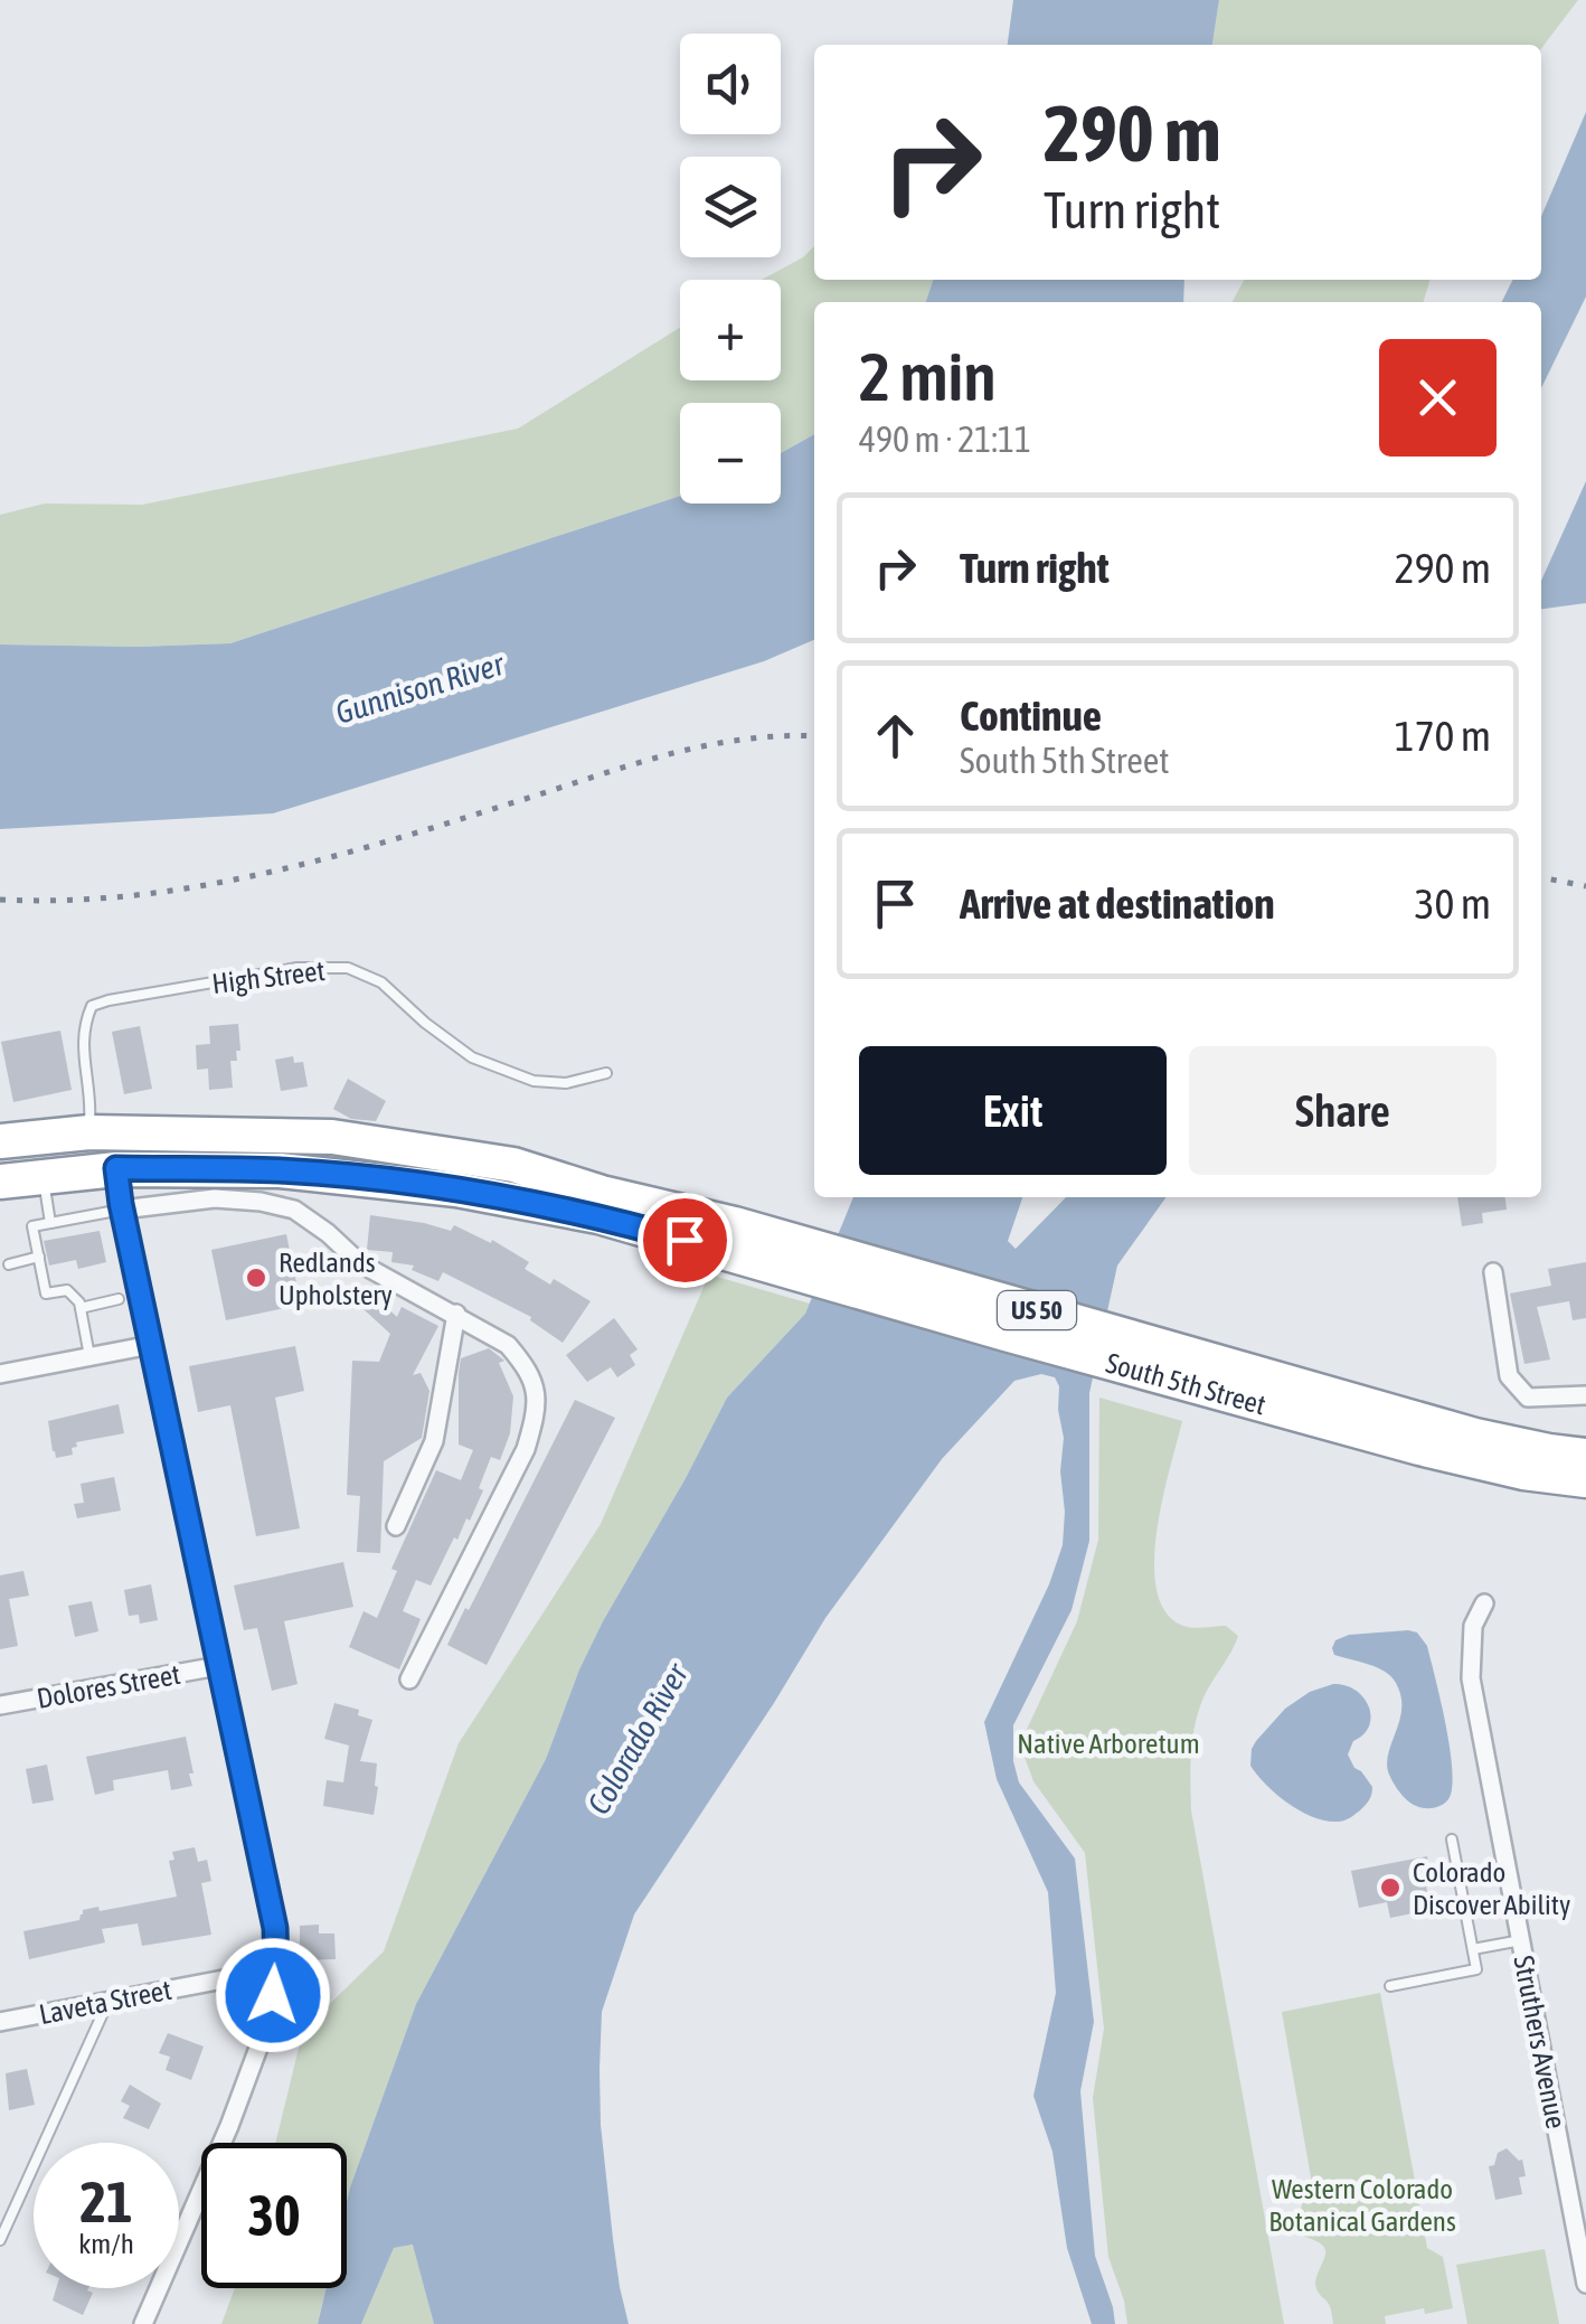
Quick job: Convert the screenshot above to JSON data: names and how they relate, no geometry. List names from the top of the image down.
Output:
{
  "streets": {
    "highway": ["US 50", "South 5th Street"],
    "street": ["Dolores Street", "Laveta Street", "Struthers Avenue"],
    "lane": ["High Street"]
  },
  "crossings": [
    ["High Street", "US 50"],
    ["US 50", "South 5th Street"]
  ],
  "water": ["Gunnison River", "Colorado River"],
  "parks": ["Native Arboretum", "Western Colorado Botanical Gardens"],
  "places": ["Redlands Upholstery", "Colorado Discover Ability"],
  "page": {
    "map_buttons": ["+", "−"],
    "turn": ["290 m", "Turn right"],
    "heading": ["2 min", "490 m · 21:11"],
    "list": [
      {
        "name": "Turn right",
        "value": "290 m"
      },
      {
        "name": "Continue",
        "note": "South 5th Street",
        "value": "170 m"
      },
      {
        "name": "Arrive at destination",
        "value": "30 m"
      }
    ],
    "buttons": ["Exit", "Share"],
    "speed": "21 km/h",
    "limit": "30"
  }
}
